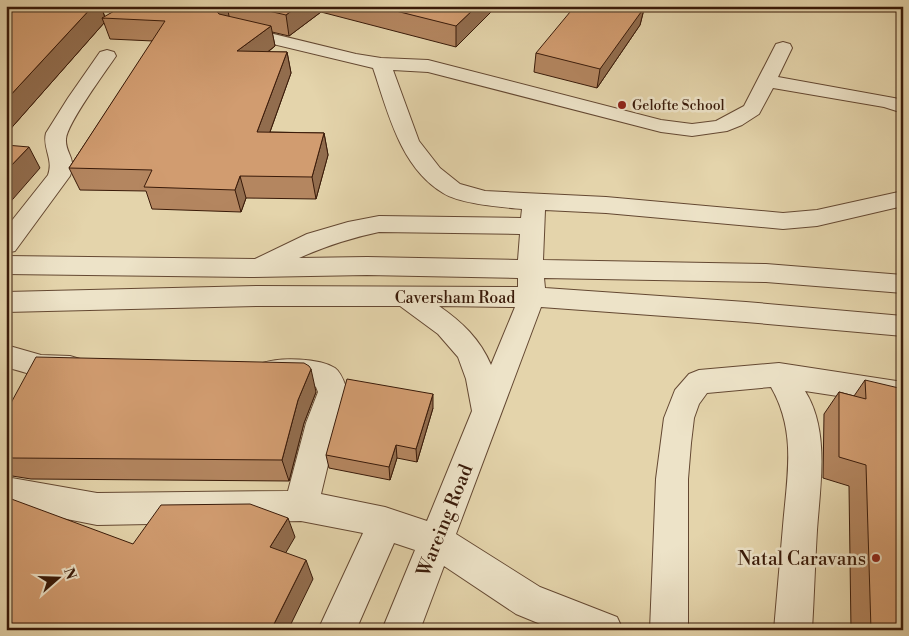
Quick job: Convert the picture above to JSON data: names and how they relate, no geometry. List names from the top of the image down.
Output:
{
  "streets": {
    "street": ["Caversham Road", "Wareing Road"]
  },
  "crossings": [
    ["Caversham Road", "Wareing Road"]
  ],
  "places": ["Gelofte School", "Natal Caravans"],
  "north": "right"
}
